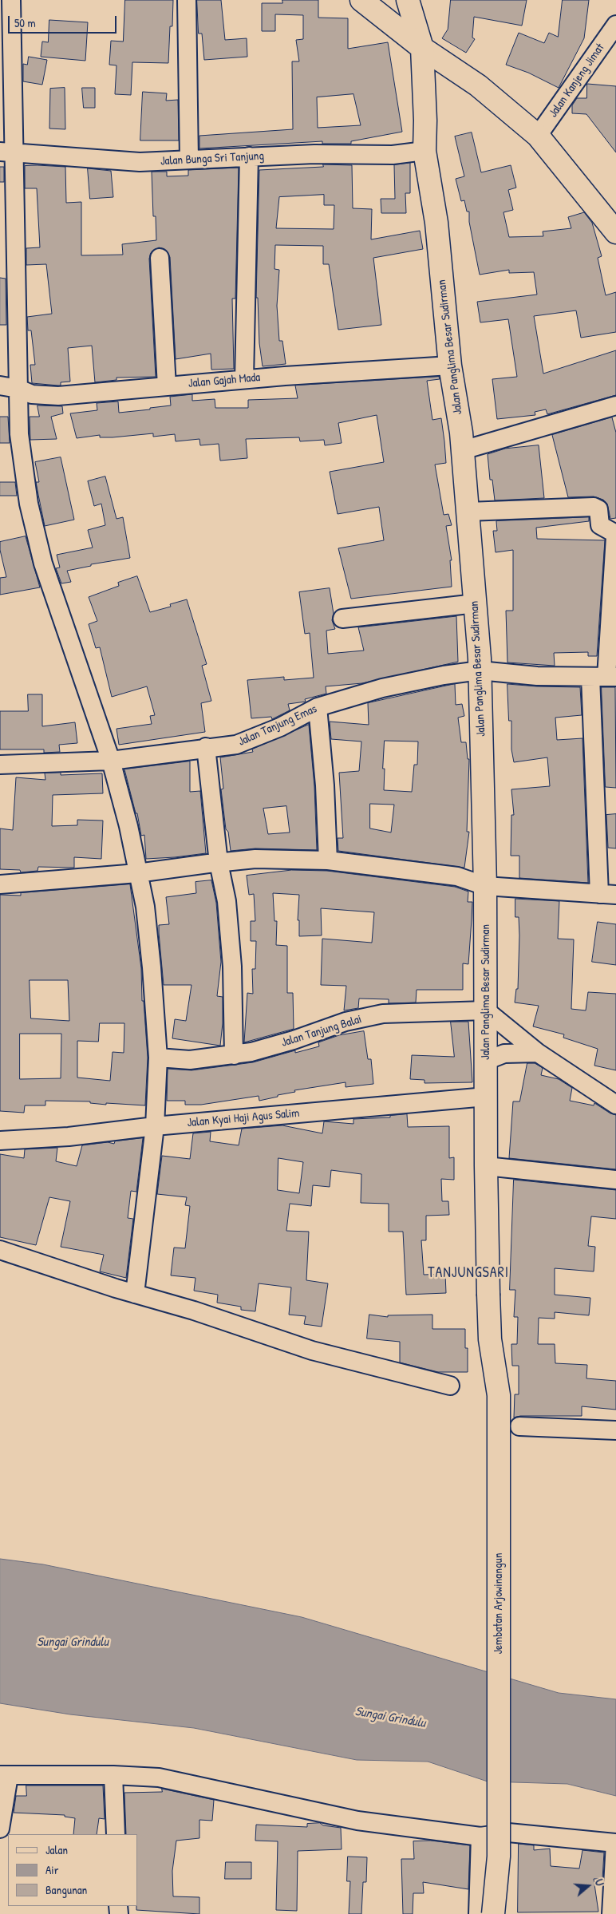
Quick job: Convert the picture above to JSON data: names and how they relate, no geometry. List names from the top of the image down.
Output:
{
  "streets": {
    "main road": ["Jalan Panglima Besar Sudirman", "Jembatan Arjowinangun"],
    "street": [
      "Jalan Kanjeng Jimat",
      "Jalan Bunga Sri Tanjung",
      "Jalan Gajah Mada",
      "Jalan Tanjung Emas",
      "Jalan Tanjung Balai",
      "Jalan Kyai Haji Agus Salim"
    ]
  },
  "crossings": [
    ["Jalan Bunga Sri Tanjung", "Jalan Panglima Besar Sudirman"],
    ["Jalan Panglima Besar Sudirman", "Jalan Gajah Mada"],
    ["Jalan Panglima Besar Sudirman", "Jalan Tanjung Emas"],
    ["Jalan Panglima Besar Sudirman", "Jalan Tanjung Balai"],
    ["Jalan Panglima Besar Sudirman", "Jalan Kyai Haji Agus Salim"],
    ["Jalan Panglima Besar Sudirman", "Jembatan Arjowinangun"]
  ],
  "districts": ["TANJUNGSARI"],
  "water": ["Sungai Grindulu"],
  "legend": ["Jalan", "Air", "Bangunan"],
  "scale_bar": "50 m",
  "north": "right"
}
